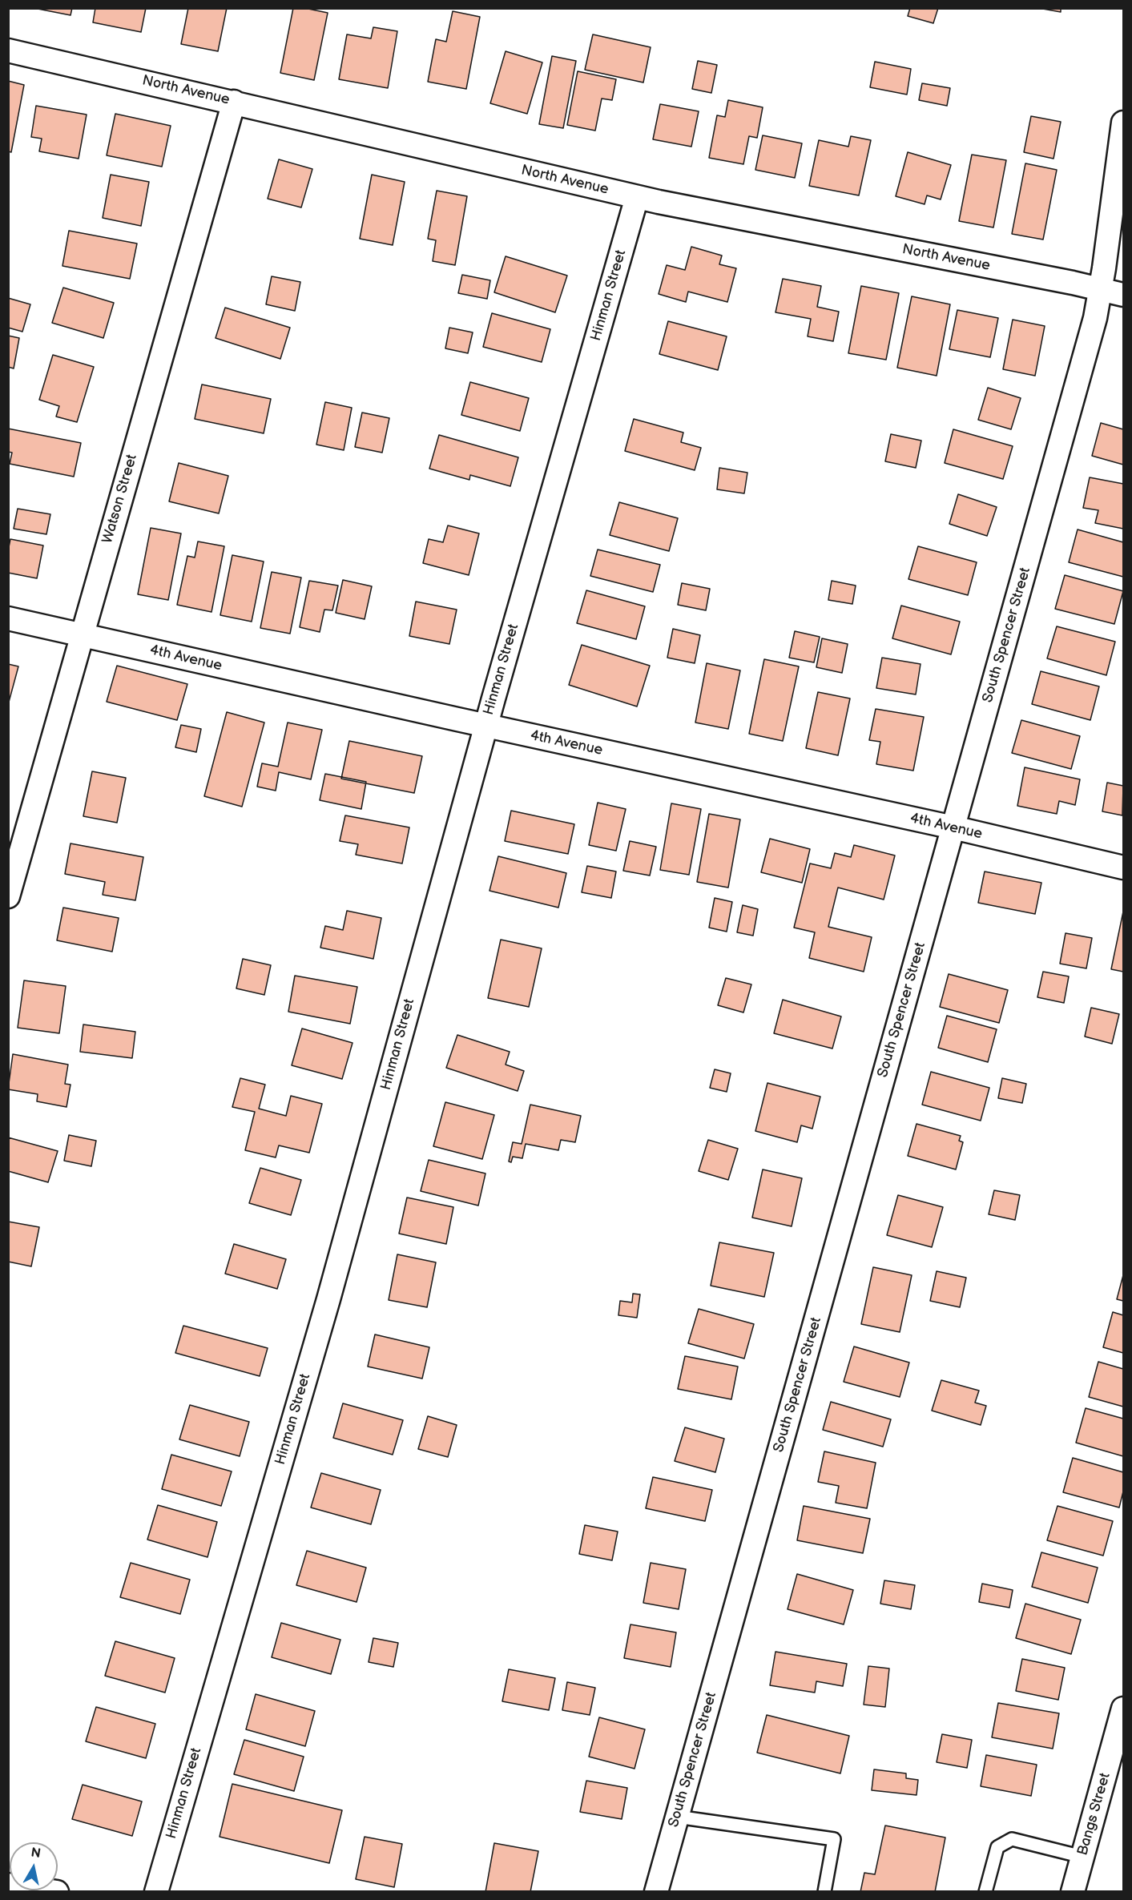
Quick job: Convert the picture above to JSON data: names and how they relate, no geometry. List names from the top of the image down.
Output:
{
  "streets": {
    "street": [
      "North Avenue",
      "Hinman Street",
      "Watson Street",
      "South Spencer Street",
      "4th Avenue",
      "Bangs Street"
    ]
  },
  "crossings": [
    ["North Avenue", "Hinman Street"],
    ["North Avenue", "Watson Street"],
    ["North Avenue", "South Spencer Street"],
    ["Hinman Street", "4th Avenue"],
    ["Watson Street", "4th Avenue"],
    ["South Spencer Street", "4th Avenue"]
  ],
  "north": "top"
}
